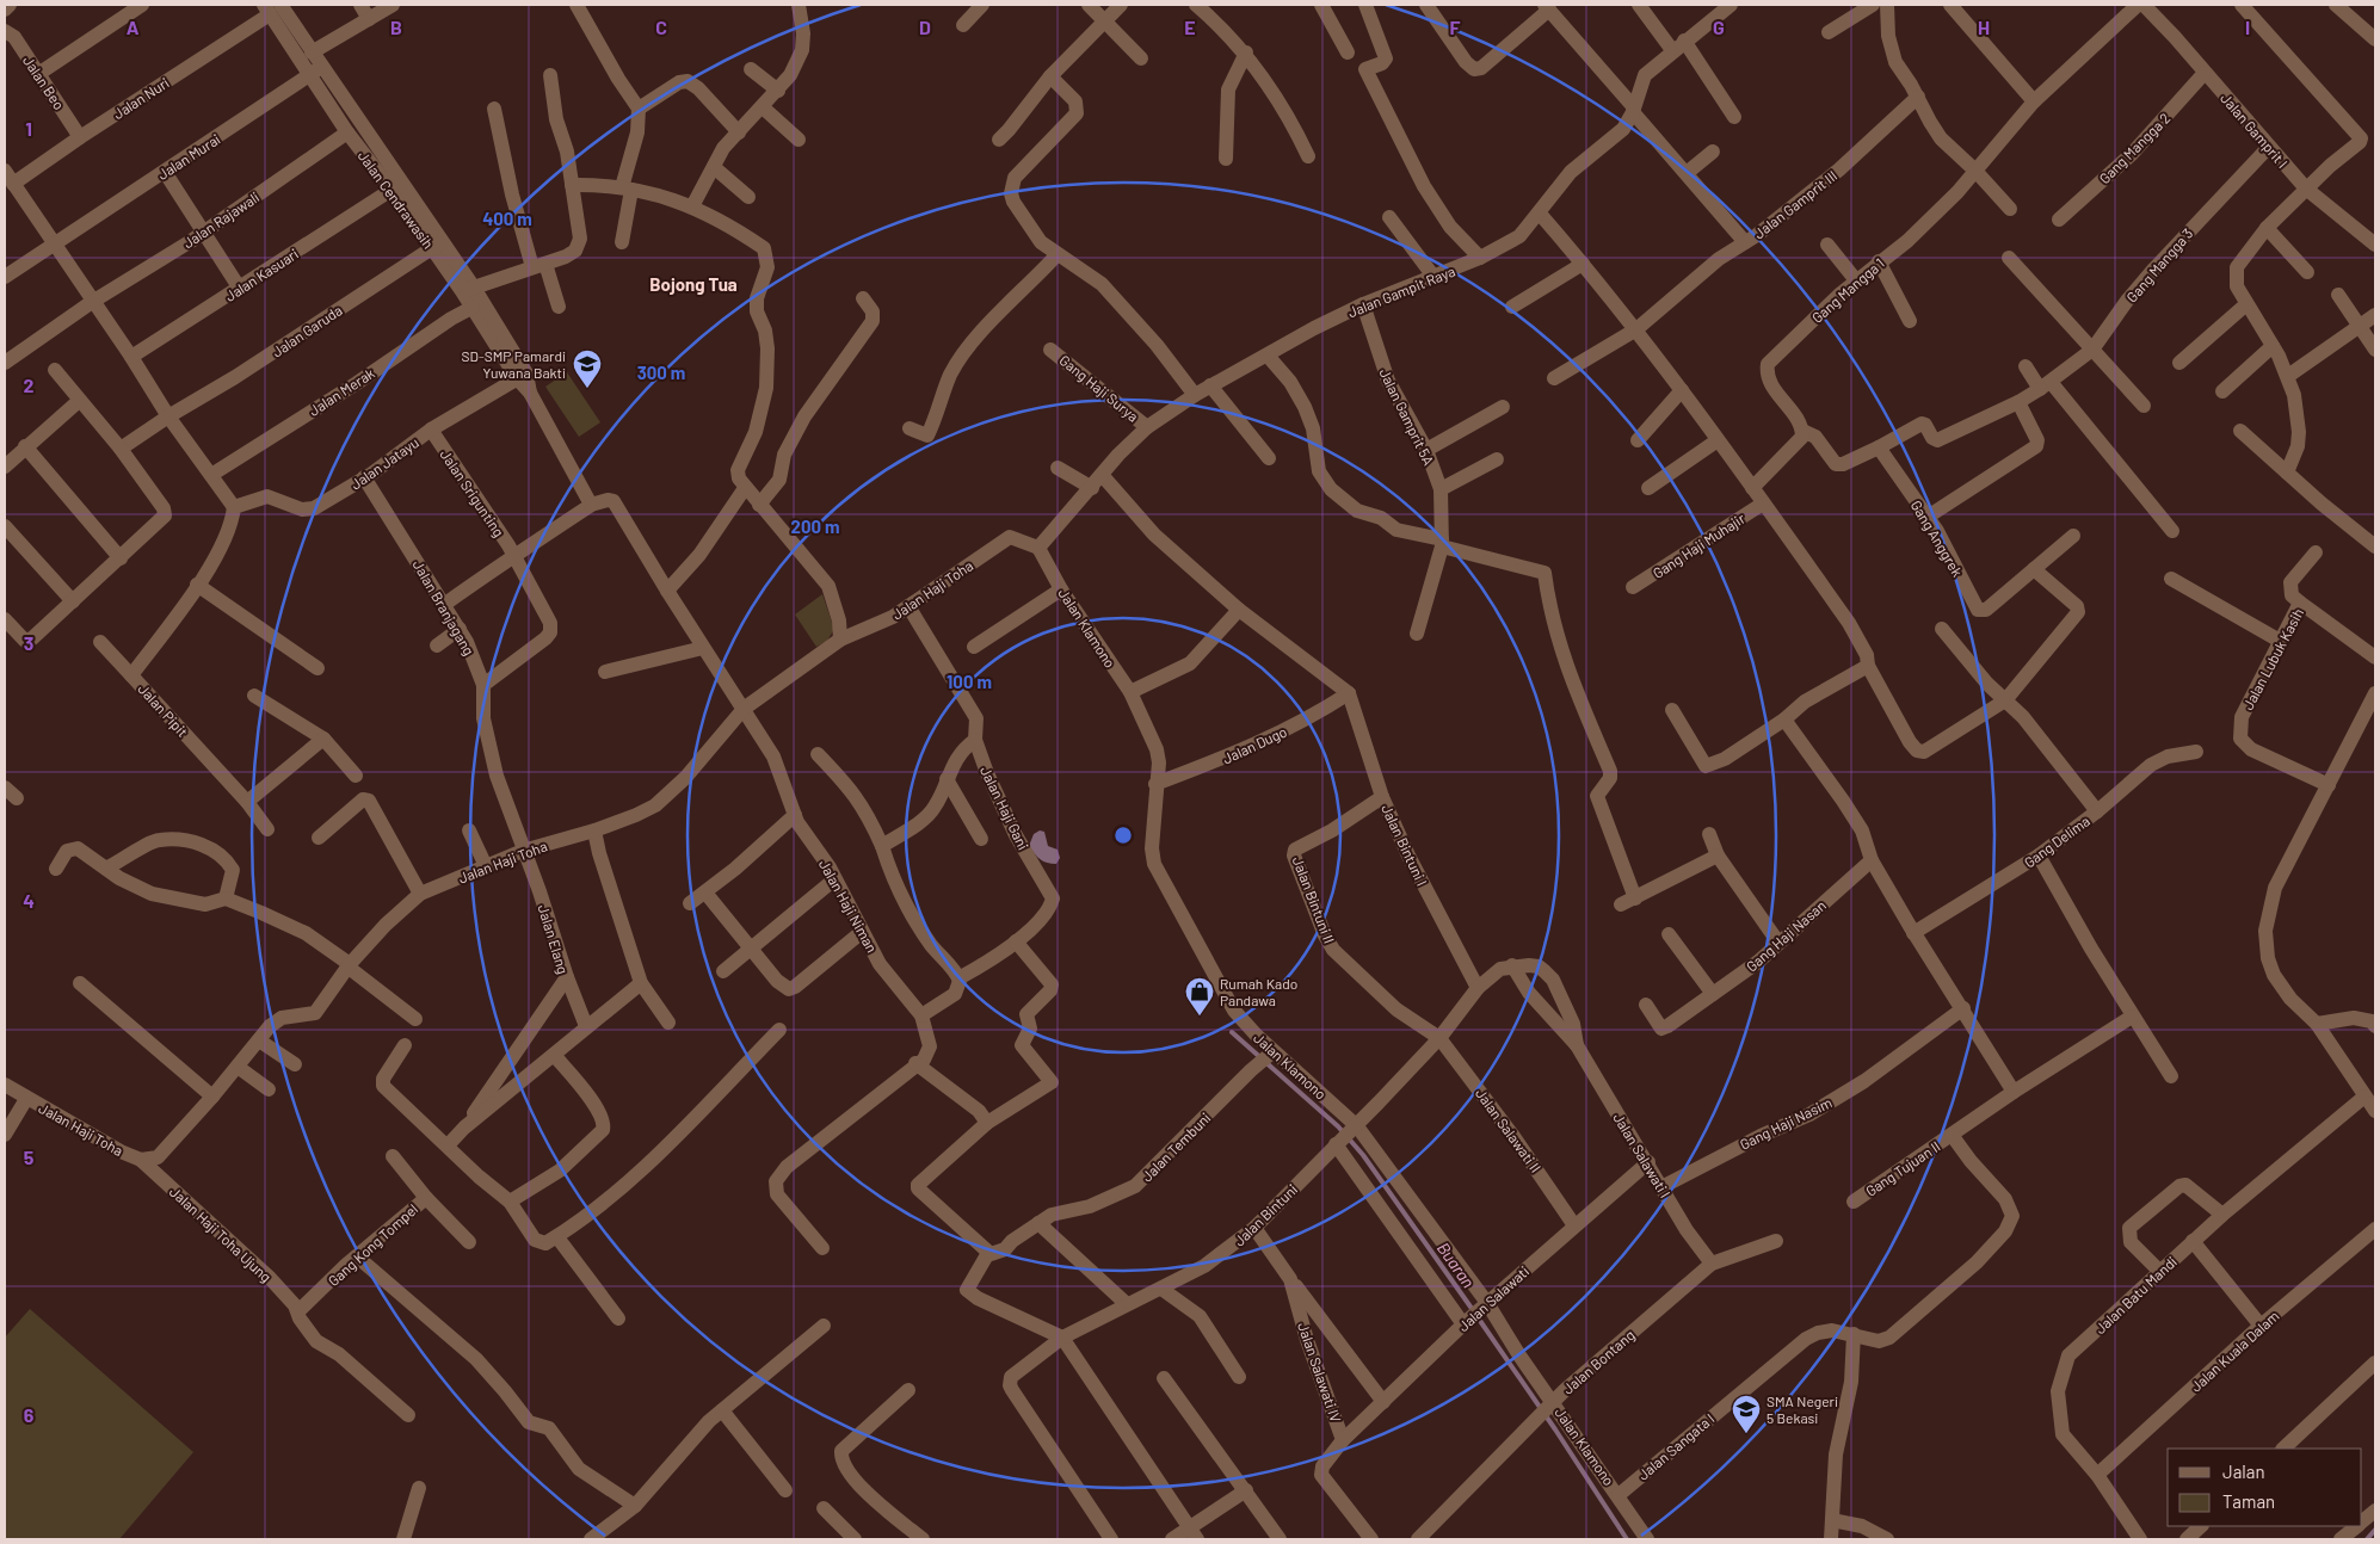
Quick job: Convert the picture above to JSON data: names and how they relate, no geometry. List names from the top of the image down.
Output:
{
  "streets": {
    "street": [
      "Jalan Beo",
      "Jalan Nuri",
      "Jalan Gamprit I",
      "Gang Mangga 2",
      "Jalan Murai",
      "Jalan Cendrawasih",
      "Jalan Gamprit III",
      "Jalan Rajawali",
      "Gang Mangga 3",
      "Jalan Kasuari",
      "Gang Mangga 1",
      "Jalan Gampit Raya",
      "Jalan Garuda",
      "Gang Haji Surya",
      "Jalan Merak",
      "Jalan Gamprit 5A",
      "Jalan Jatayu",
      "Jalan Srigunting",
      "Gang Anggrek",
      "Gang Haji Muhajir",
      "Jalan Haji Toha",
      "Jalan Branjagang",
      "Jalan Klamono",
      "Jalan Lubuk Kasih",
      "Jalan Pipit",
      "Jalan Dugo",
      "Jalan Haji Gani",
      "Gang Delima",
      "Jalan Bintuni I",
      "Jalan Bintuni II",
      "Jalan Haji Niman",
      "Gang Haji Nasan",
      "Jalan Elang",
      "Gang Haji Nasim",
      "Jalan Salawati II",
      "Jalan Tembuni",
      "Jalan Salawati I",
      "Gang Tujuan II",
      "Jalan Bintuni",
      "Jalan Haji Toha Ujung",
      "Gang Kong Tompel",
      "Jalan Batu Mandi",
      "Jalan Salawati",
      "Jalan Kuala Dalam",
      "Jalan Bontang",
      "Jalan Salawati IV",
      "Jalan Sangata I"
    ]
  },
  "crossings": [
    ["Jalan Beo", "Jalan Nuri"],
    ["Jalan Nuri", "Jalan Cendrawasih"],
    ["Jalan Gamprit I", "Gang Mangga 2"],
    ["Jalan Gamprit I", "Gang Mangga 3"],
    ["Jalan Murai", "Jalan Cendrawasih"],
    ["Jalan Cendrawasih", "Jalan Rajawali"],
    ["Jalan Cendrawasih", "Jalan Kasuari"],
    ["Jalan Cendrawasih", "Jalan Garuda"],
    ["Jalan Cendrawasih", "Jalan Merak"],
    ["Jalan Cendrawasih", "Jalan Jatayu"],
    ["Jalan Cendrawasih", "Jalan Haji Niman"],
    ["Jalan Gamprit III", "Jalan Gampit Raya"],
    ["Gang Mangga 3", "Gang Anggrek"],
    ["Jalan Gampit Raya", "Gang Haji Surya"],
    ["Jalan Gampit Raya", "Jalan Gamprit 5A"],
    ["Jalan Gampit Raya", "Jalan Haji Toha"],
    ["Jalan Gampit Raya", "Jalan Klamono"],
    ["Jalan Jatayu", "Jalan Srigunting"],
    ["Jalan Jatayu", "Jalan Branjagang"],
    ["Jalan Jatayu", "Jalan Pipit"],
    ["Jalan Srigunting", "Jalan Branjagang"],
    ["Jalan Haji Toha", "Jalan Branjagang"],
    ["Jalan Haji Toha", "Jalan Klamono"],
    ["Jalan Haji Toha", "Jalan Haji Gani"],
    ["Jalan Haji Toha", "Jalan Haji Niman"],
    ["Jalan Haji Toha", "Jalan Elang"],
    ["Jalan Haji Toha", "Jalan Haji Toha Ujung"],
    ["Jalan Branjagang", "Jalan Elang"],
    ["Jalan Klamono", "Jalan Dugo"],
    ["Jalan Klamono", "Jalan Tembuni"],
    ["Jalan Klamono", "Jalan Bintuni"],
    ["Jalan Klamono", "Jalan Salawati"],
    ["Jalan Klamono", "Jalan Bontang"],
    ["Jalan Klamono", "Jalan Sangata I"],
    ["Jalan Dugo", "Jalan Bintuni I"],
    ["Jalan Bintuni I", "Jalan Bintuni II"],
    ["Jalan Bintuni I", "Jalan Bintuni"],
    ["Jalan Bintuni II", "Jalan Salawati II"],
    ["Jalan Bintuni II", "Jalan Bintuni"],
    ["Gang Haji Nasim", "Jalan Salawati I"],
    ["Jalan Salawati II", "Jalan Bintuni"],
    ["Jalan Salawati II", "Jalan Salawati"],
    ["Jalan Salawati I", "Jalan Salawati"],
    ["Jalan Salawati I", "Jalan Bontang"],
    ["Gang Tujuan II", "Jalan Sangata I"],
    ["Jalan Bintuni", "Jalan Salawati IV"],
    ["Jalan Haji Toha Ujung", "Gang Kong Tompel"],
    ["Jalan Batu Mandi", "Jalan Kuala Dalam"],
    ["Jalan Salawati", "Jalan Salawati IV"]
  ],
  "districts": ["Bojong Tua"],
  "water": ["Buaran"],
  "places": {
    "school or university": ["SD-SMP Pamardi Yuwana Bakti", "SMA Negeri 5 Bekasi"],
    "shop": ["Rumah Kado Pandawa"]
  },
  "legend": ["Jalan", "Taman"],
  "grid": {
    "columns": [
      "A",
      "B",
      "C",
      "D",
      "E",
      "F",
      "G",
      "H",
      "I"
    ],
    "rows": [
      "1",
      "2",
      "3",
      "4",
      "5",
      "6"
    ]
  },
  "rings": [
    "400 m",
    "300 m",
    "200 m",
    "100 m"
  ]
}
